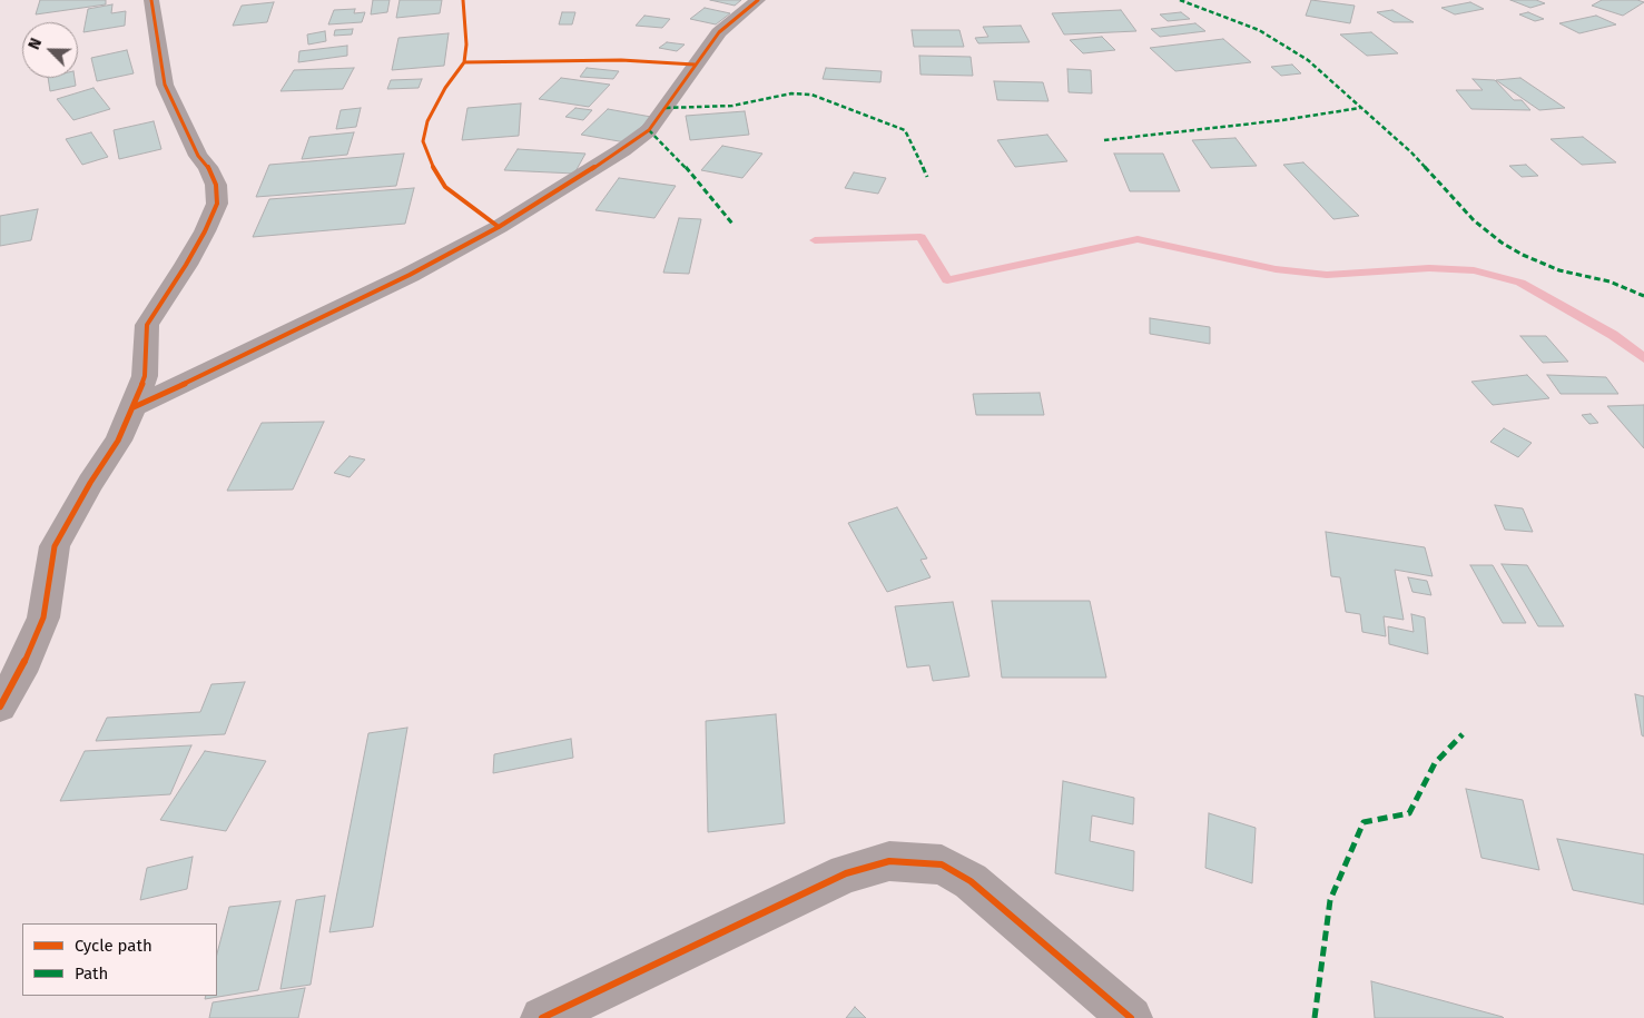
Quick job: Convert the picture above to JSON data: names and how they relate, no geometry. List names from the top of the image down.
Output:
{
  "legend": ["Cycle path", "Path"],
  "north": "top left"
}
